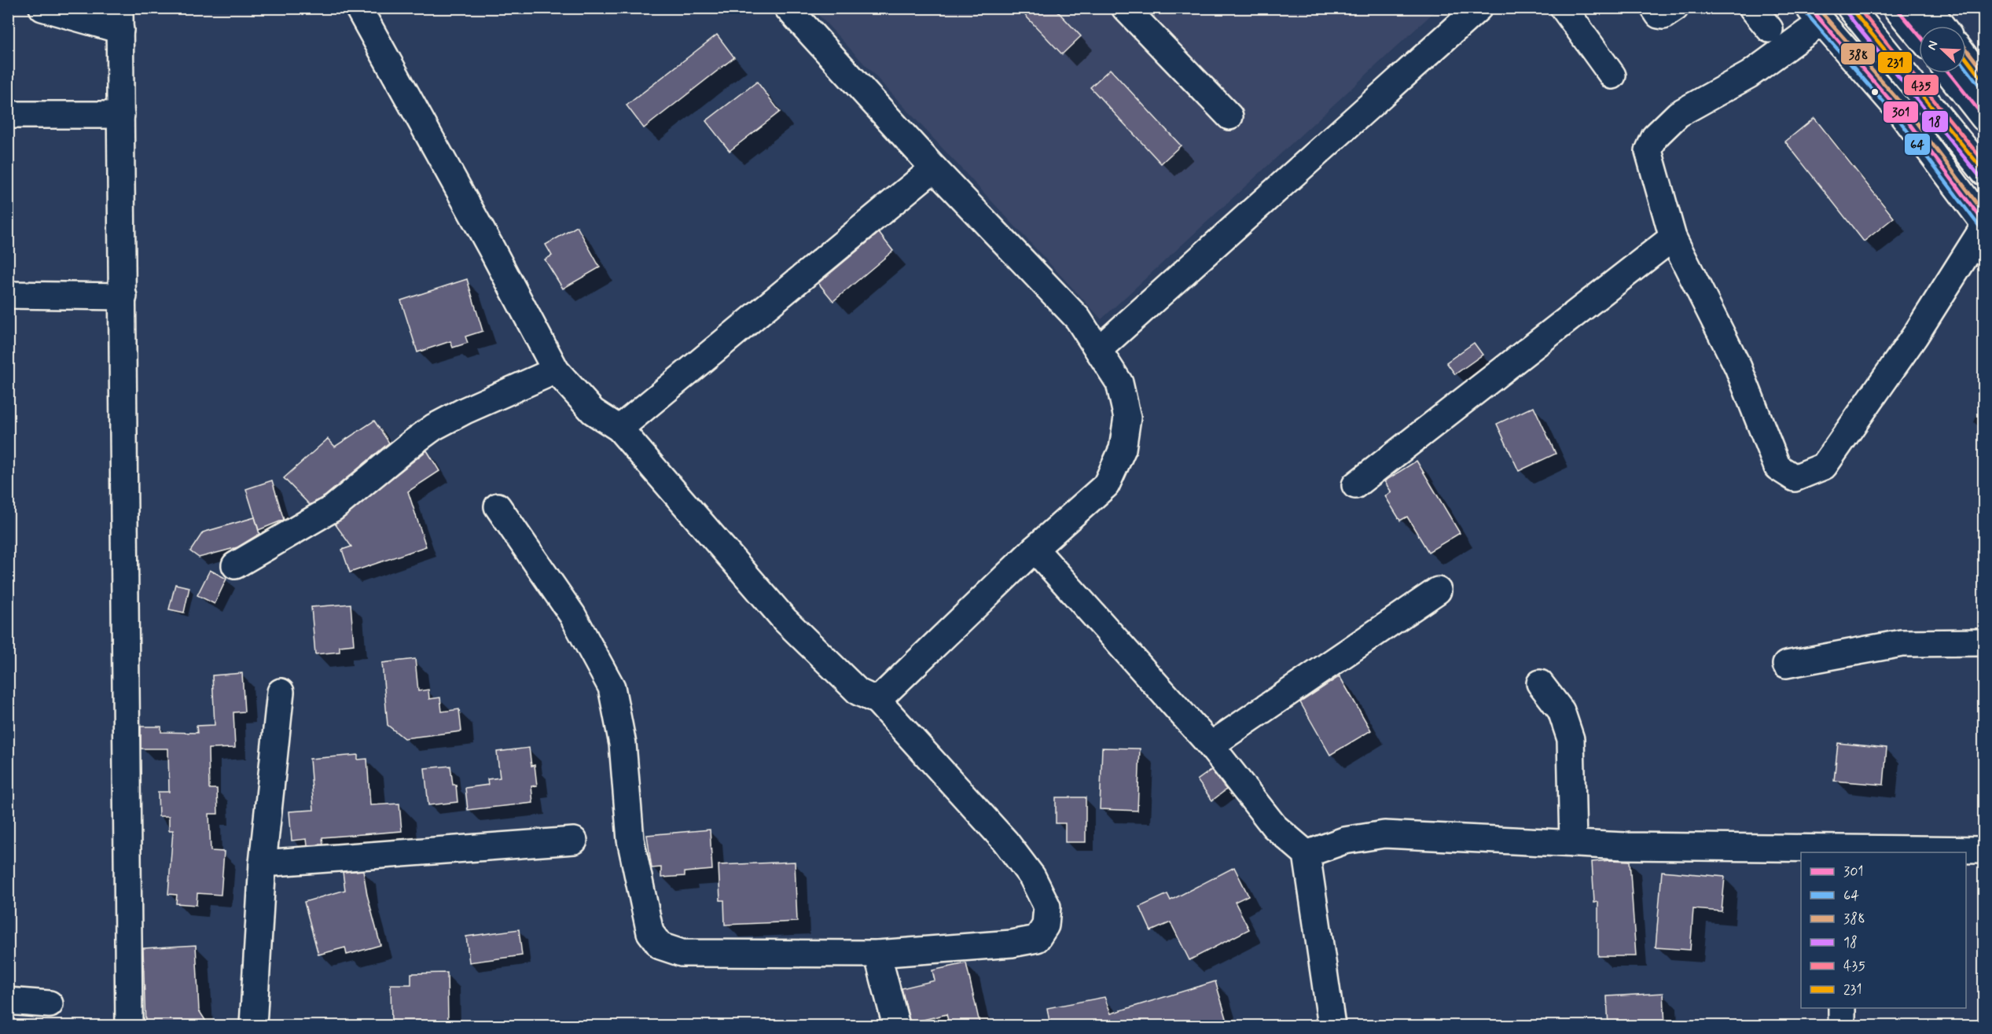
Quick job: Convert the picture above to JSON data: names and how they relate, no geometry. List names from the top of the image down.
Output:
{
  "lines": [
    "transit line 301",
    "transit line 388",
    "transit line 435",
    "transit line 231",
    "transit line 64",
    "transit line 18"
  ],
  "legend": [
    "301",
    "64",
    "388",
    "18",
    "435",
    "231"
  ],
  "north": "top left"
}
